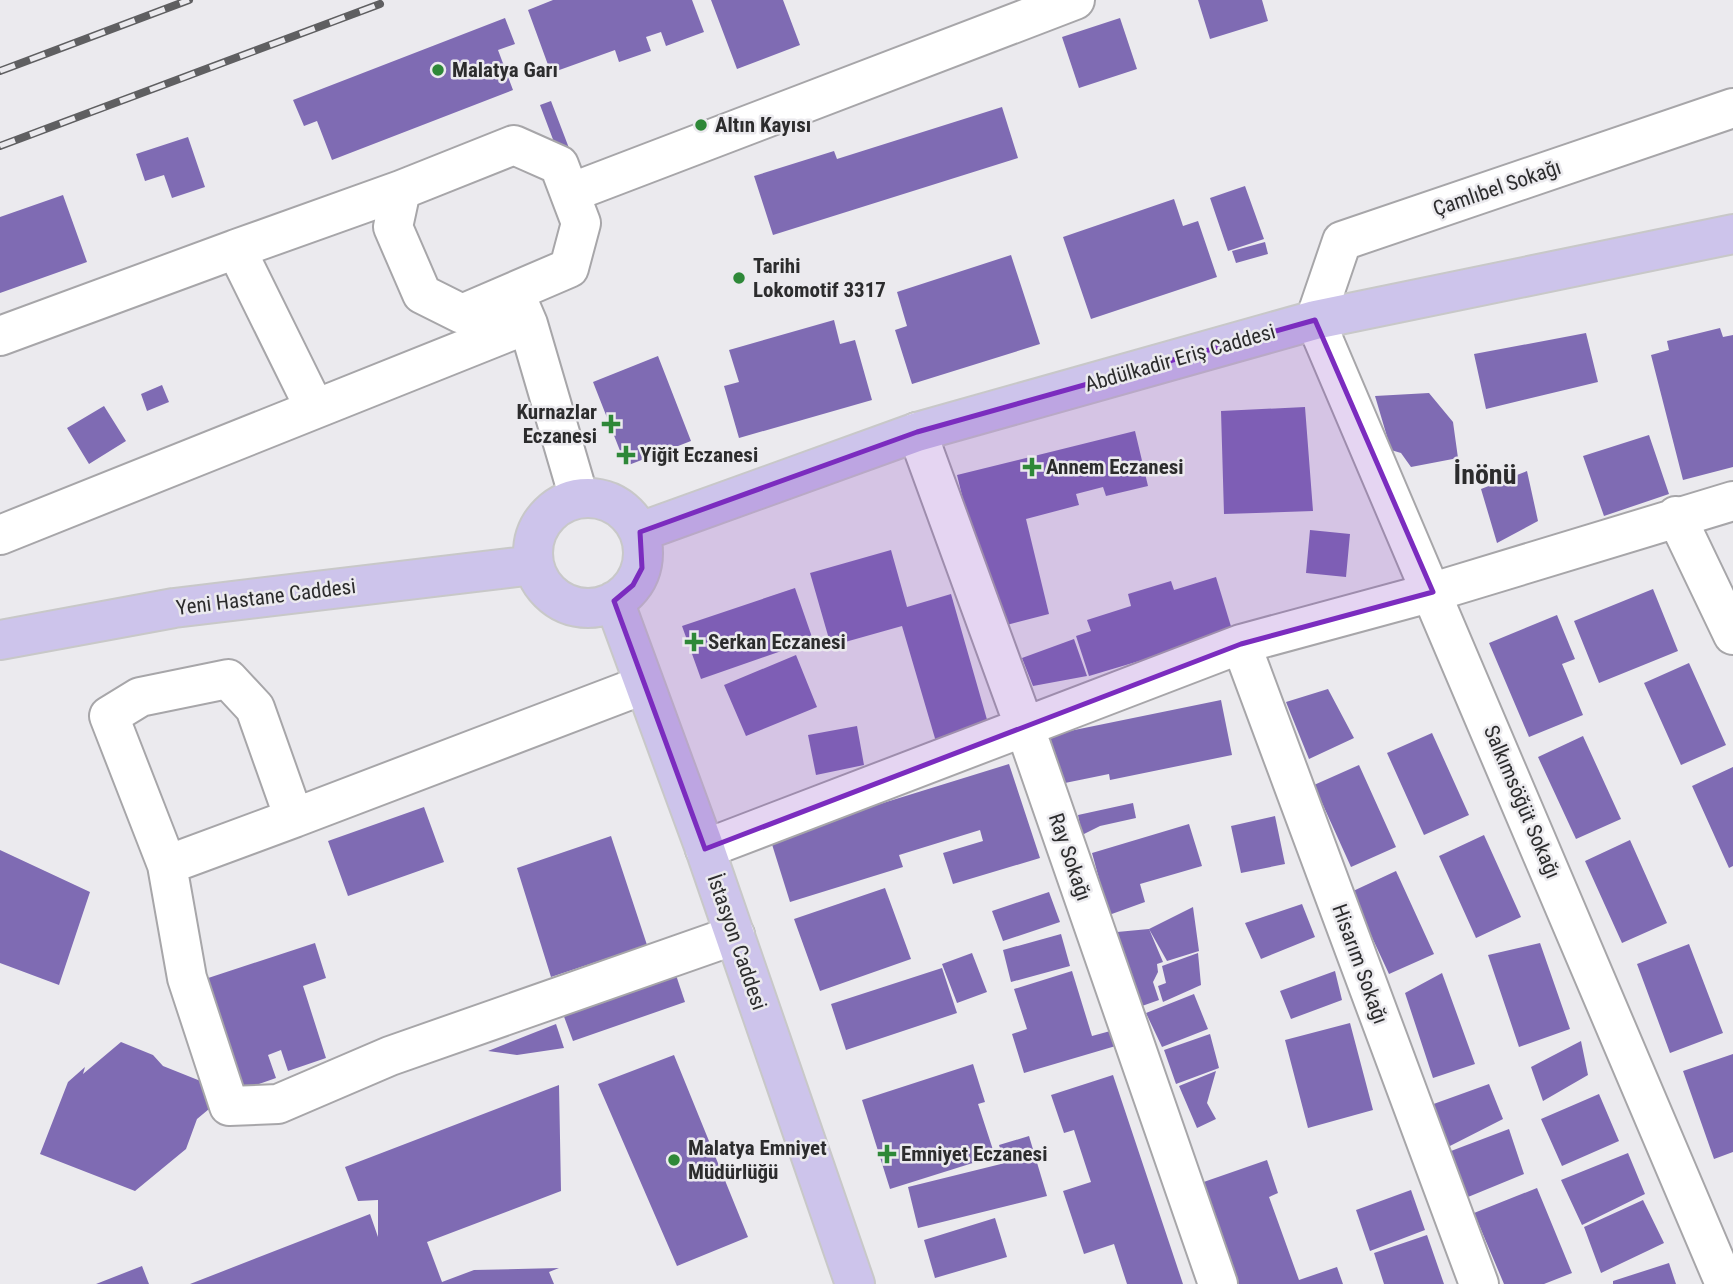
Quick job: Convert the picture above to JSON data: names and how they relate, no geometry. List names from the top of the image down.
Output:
{
  "streets": {
    "main road": ["Abdülkadir Eriş Caddesi", "Yeni Hastane Caddesi", "İstasyon Caddesi"],
    "street": [
      "Çamlıbel Sokağı",
      "Salkımsöğüt Sokağı",
      "Ray Sokağı",
      "Hisarım Sokağı"
    ]
  },
  "crossings": [
    ["Çamlıbel Sokağı", "Abdülkadir Eriş Caddesi"],
    ["Çamlıbel Sokağı", "Salkımsöğüt Sokağı"],
    ["Abdülkadir Eriş Caddesi", "Yeni Hastane Caddesi"],
    ["Abdülkadir Eriş Caddesi", "Salkımsöğüt Sokağı"],
    ["Abdülkadir Eriş Caddesi", "Ray Sokağı"],
    ["Abdülkadir Eriş Caddesi", "İstasyon Caddesi"],
    ["Yeni Hastane Caddesi", "İstasyon Caddesi"]
  ],
  "districts": ["İnönü"],
  "places": {
    "other": [
      "Malatya Garı",
      "Altın Kayısı",
      "Tarihi Lokomotif 3317",
      "Malatya Emniyet Müdürlüğü"
    ],
    "health": [
      "Kurnazlar Eczanesi",
      "Yiğit Eczanesi",
      "Annem Eczanesi",
      "Serkan Eczanesi",
      "Emniyet Eczanesi"
    ]
  }
}
